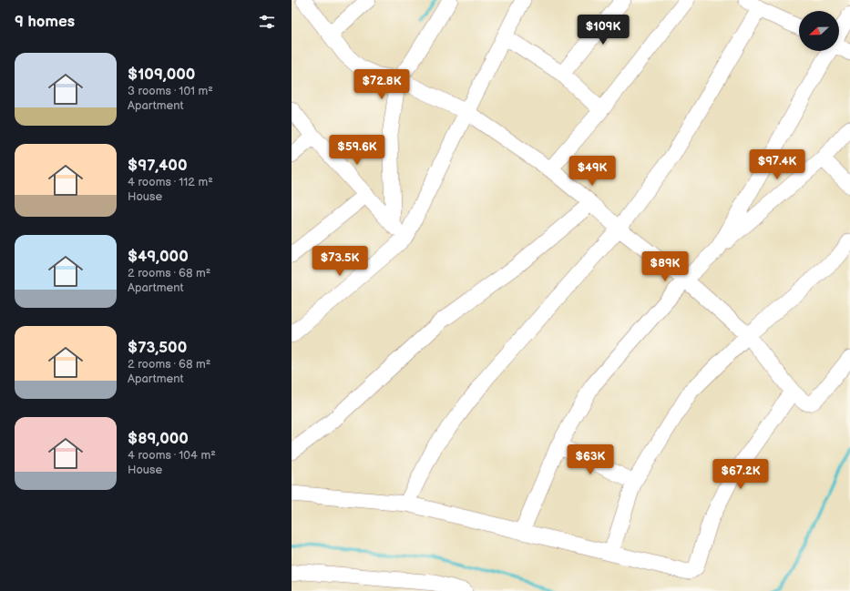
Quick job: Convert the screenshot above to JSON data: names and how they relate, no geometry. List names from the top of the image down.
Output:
{
  "north": "left",
  "page": {
    "heading": "9 homes",
    "price": [
      "$109K",
      "$72.8K",
      "$59.6K",
      "$97.4K",
      "$49K",
      "$73.5K",
      "$89K",
      "$63K",
      "$67.2K"
    ],
    "list": [
      {
        "name": "$109,000",
        "note": "3 rooms · 101 m² · Apartment"
      },
      {
        "name": "$97,400",
        "note": "4 rooms · 112 m² · House"
      },
      {
        "name": "$49,000",
        "note": "2 rooms · 68 m² · Apartment"
      },
      {
        "name": "$73,500",
        "note": "2 rooms · 68 m² · Apartment"
      },
      {
        "name": "$89,000",
        "note": "4 rooms · 104 m² · House"
      }
    ]
  }
}
